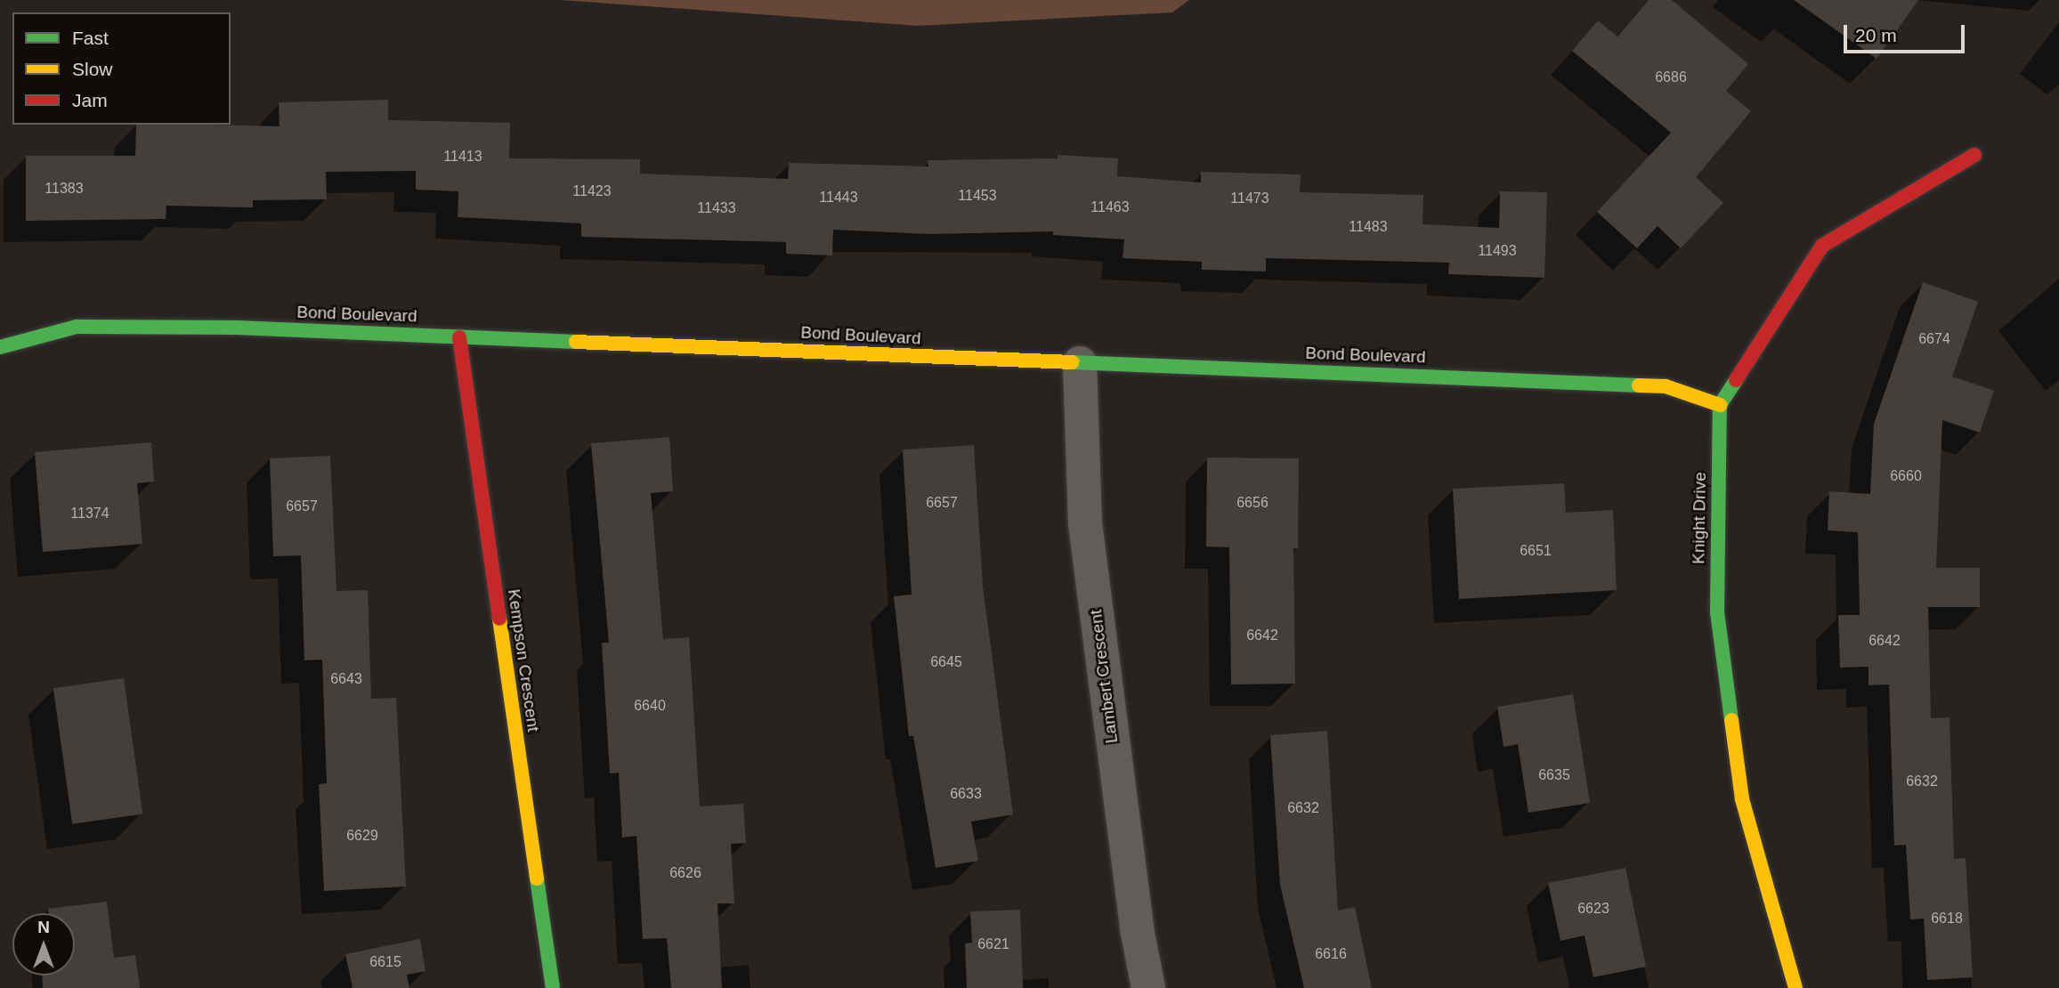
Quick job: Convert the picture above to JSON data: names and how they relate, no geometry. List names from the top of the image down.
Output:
{
  "streets": {
    "street": [
      "Bond Boulevard",
      "Knight Drive",
      "Kempson Crescent",
      "Lambert Crescent"
    ]
  },
  "crossings": [
    ["Bond Boulevard", "Knight Drive"],
    ["Bond Boulevard", "Kempson Crescent"],
    ["Bond Boulevard", "Lambert Crescent"]
  ],
  "house_numbers": [
    "6686",
    "11413",
    "11383",
    "11423",
    "11453",
    "11443",
    "11473",
    "11463",
    "11433",
    "11483",
    "11493",
    "6674",
    "6660",
    "6657",
    "6656",
    "6657",
    "11374",
    "6651",
    "6642",
    "6642",
    "6645",
    "6643",
    "6640",
    "6635",
    "6632",
    "6633",
    "6632",
    "6629",
    "6626",
    "6623",
    "6618",
    "6621",
    "6616",
    "6615"
  ],
  "legend": ["Fast", "Slow", "Jam"],
  "scale_bar": "20 m",
  "north": "top"
}
